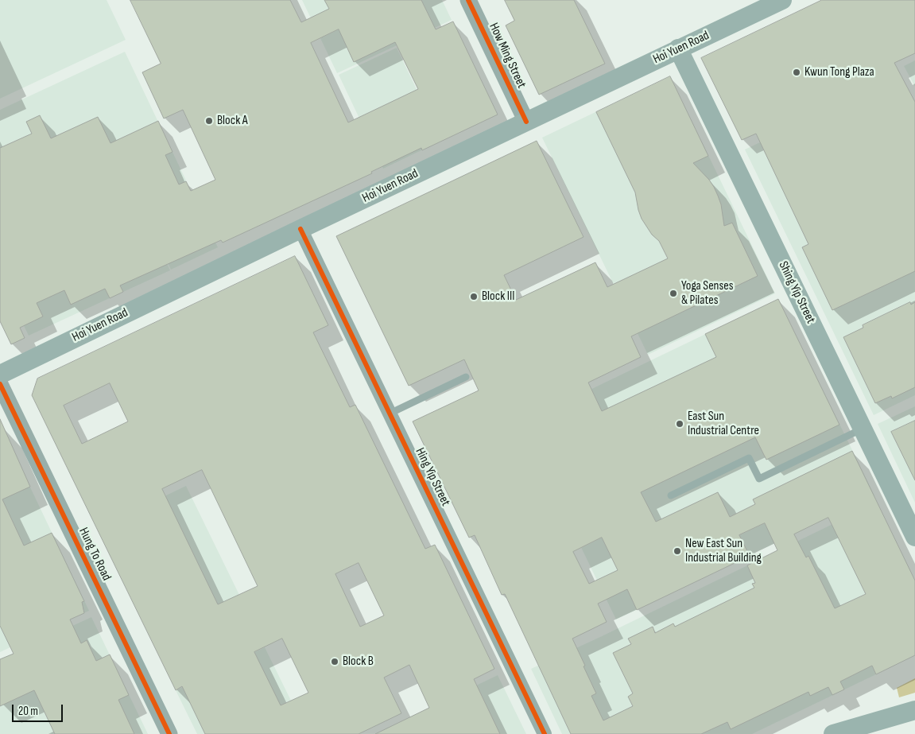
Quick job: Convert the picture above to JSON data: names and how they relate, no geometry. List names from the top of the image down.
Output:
{
  "streets": {
    "main road": ["Hoi Yuen Road", "Shing Yip Street"],
    "street": ["How Ming Street", "Hing Yip Street", "Hung To Road"]
  },
  "crossings": [
    ["Hoi Yuen Road", "How Ming Street"],
    ["Hoi Yuen Road", "Shing Yip Street"],
    ["Hoi Yuen Road", "Hing Yip Street"]
  ],
  "places": [
    "Kwun Tong Plaza",
    "Block A",
    "Yoga Senses & Pilates",
    "Block III",
    "East Sun Industrial Centre",
    "New East Sun Industrial Building",
    "Block B"
  ],
  "scale_bar": "20 m"
}
